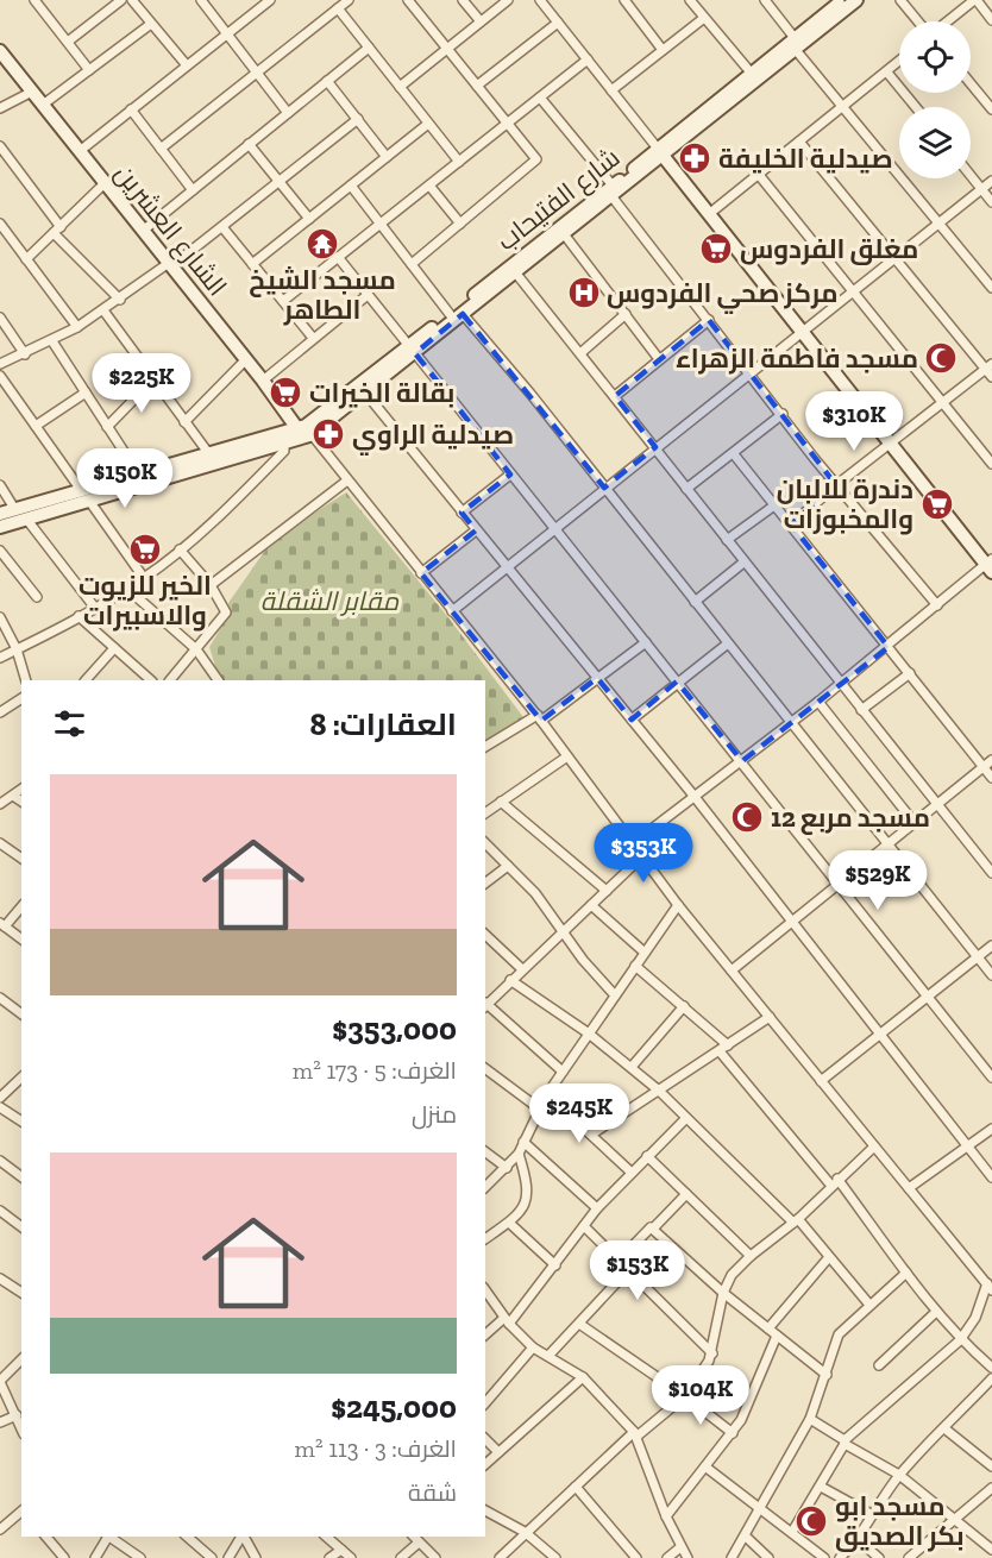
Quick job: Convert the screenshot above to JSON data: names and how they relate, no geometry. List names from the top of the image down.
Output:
{
  "streets": {
    "main road": ["شارع الفتيحاب", "الشارع العشرين"]
  },
  "crossings": [
    ["شارع الفتيحاب", "الشارع العشرين"]
  ],
  "parks": ["مقابر الشقلة"],
  "places": {
    "pharmacy": ["صيدلية الخليفة", "صيدلية الراوي"],
    "temple": ["مسجد الشيخ الطاهر"],
    "supermarket": [
      "مغلق الفردوس",
      "بقالة الخيرات",
      "دندرة للالبان والمخبوزات",
      "الخير للزيوت والاسبيرات"
    ],
    "hospital": ["مركز صحي الفردوس"],
    "mosque": ["مسجد فاطمة الزهراء", "مسجد مربع 12", "مسجد ابو بكر الصديق"]
  },
  "page": {
    "price": [
      "$225K",
      "$310K",
      "$150K",
      "$353K",
      "$529K",
      "$245K",
      "$153K",
      "$104K"
    ],
    "heading": "العقارات: 8",
    "list": [
      {
        "name": "$353,000",
        "note": "الغرف: 5 · 173 m² · منزل"
      },
      {
        "name": "$245,000",
        "note": "الغرف: 3 · 113 m² · شقة"
      }
    ]
  }
}
